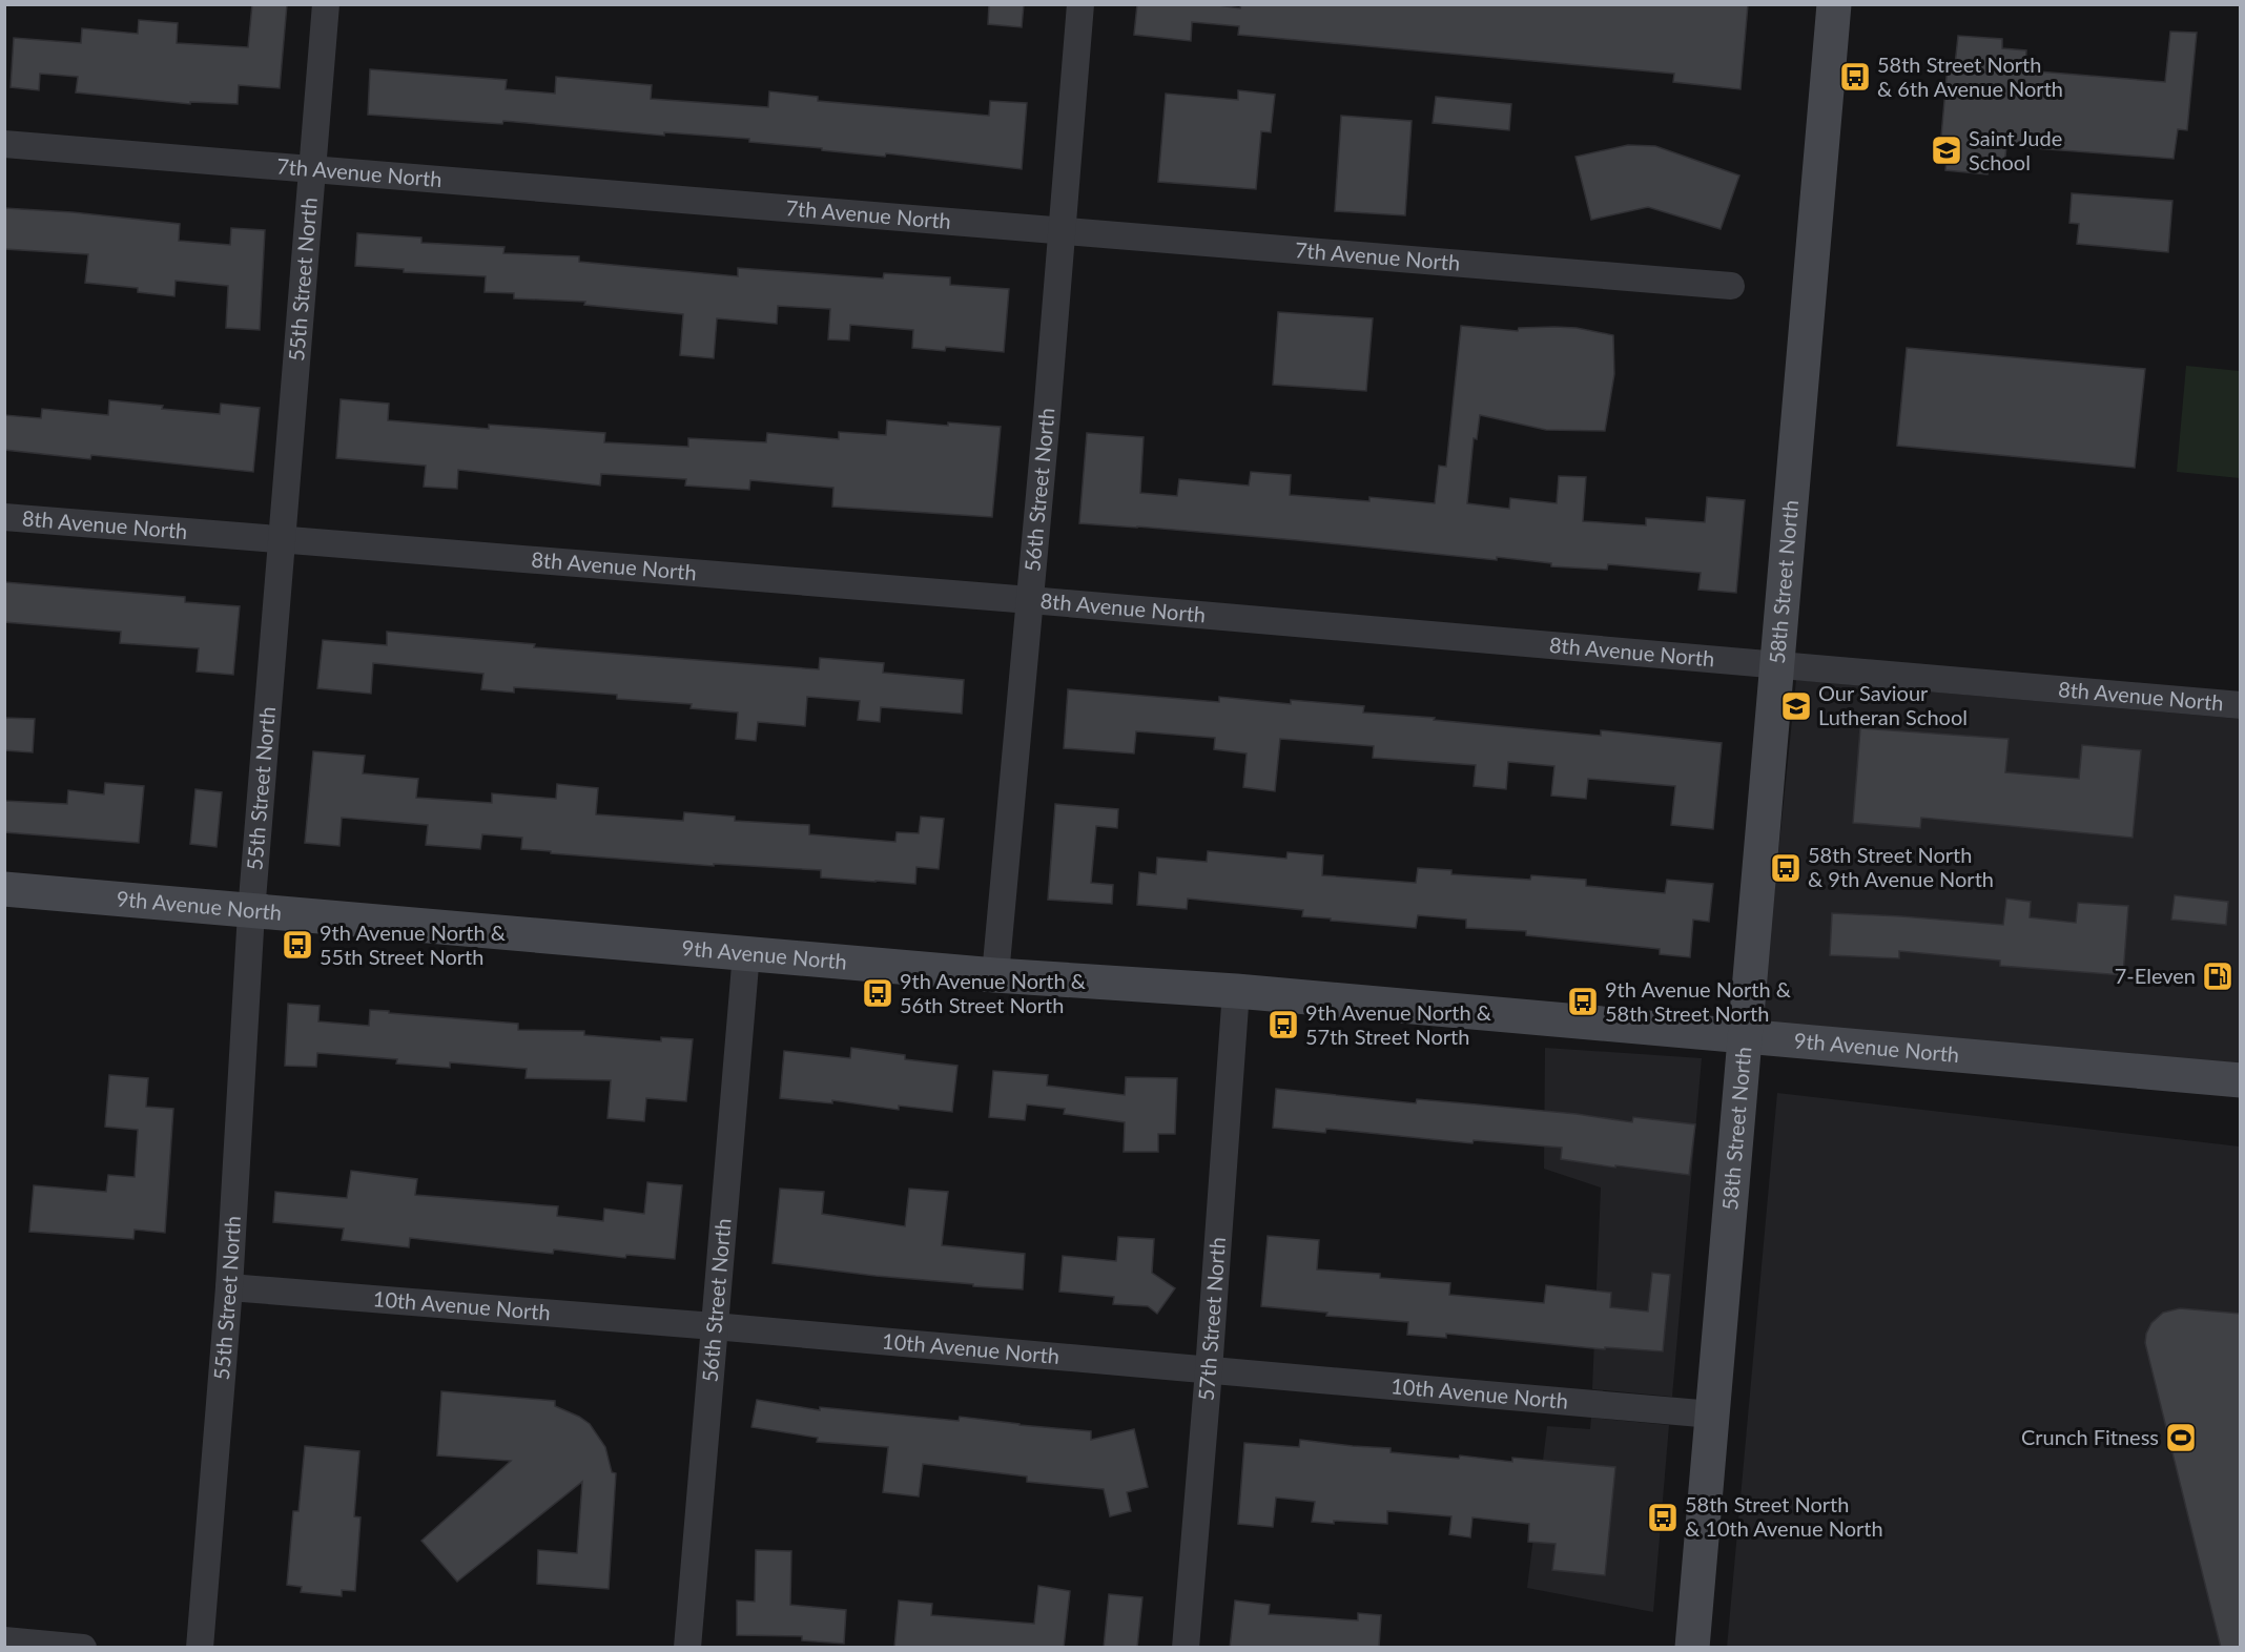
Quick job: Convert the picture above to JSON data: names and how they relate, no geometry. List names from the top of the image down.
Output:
{
  "streets": {
    "street": [
      "7th Avenue North",
      "55th Street North",
      "56th Street North",
      "8th Avenue North",
      "58th Street North",
      "9th Avenue North",
      "10th Avenue North",
      "57th Street North"
    ]
  },
  "crossings": [
    ["7th Avenue North", "55th Street North"],
    ["7th Avenue North", "56th Street North"],
    ["55th Street North", "8th Avenue North"],
    ["55th Street North", "9th Avenue North"],
    ["55th Street North", "10th Avenue North"],
    ["56th Street North", "8th Avenue North"],
    ["56th Street North", "9th Avenue North"],
    ["56th Street North", "10th Avenue North"],
    ["8th Avenue North", "58th Street North"],
    ["58th Street North", "9th Avenue North"],
    ["58th Street North", "10th Avenue North"],
    ["9th Avenue North", "57th Street North"],
    ["10th Avenue North", "57th Street North"]
  ],
  "places": {
    "bus stop": [
      "58th Street North & 6th Avenue North",
      "58th Street North & 9th Avenue North",
      "9th Avenue North & 55th Street North",
      "9th Avenue North & 56th Street North",
      "9th Avenue North & 58th Street North",
      "9th Avenue North & 57th Street North",
      "58th Street North & 10th Avenue North"
    ],
    "school or university": ["Saint Jude School", "Our Saviour Lutheran School"],
    "fuel station": ["7-Eleven"],
    "sports": ["Crunch Fitness"]
  }
}
